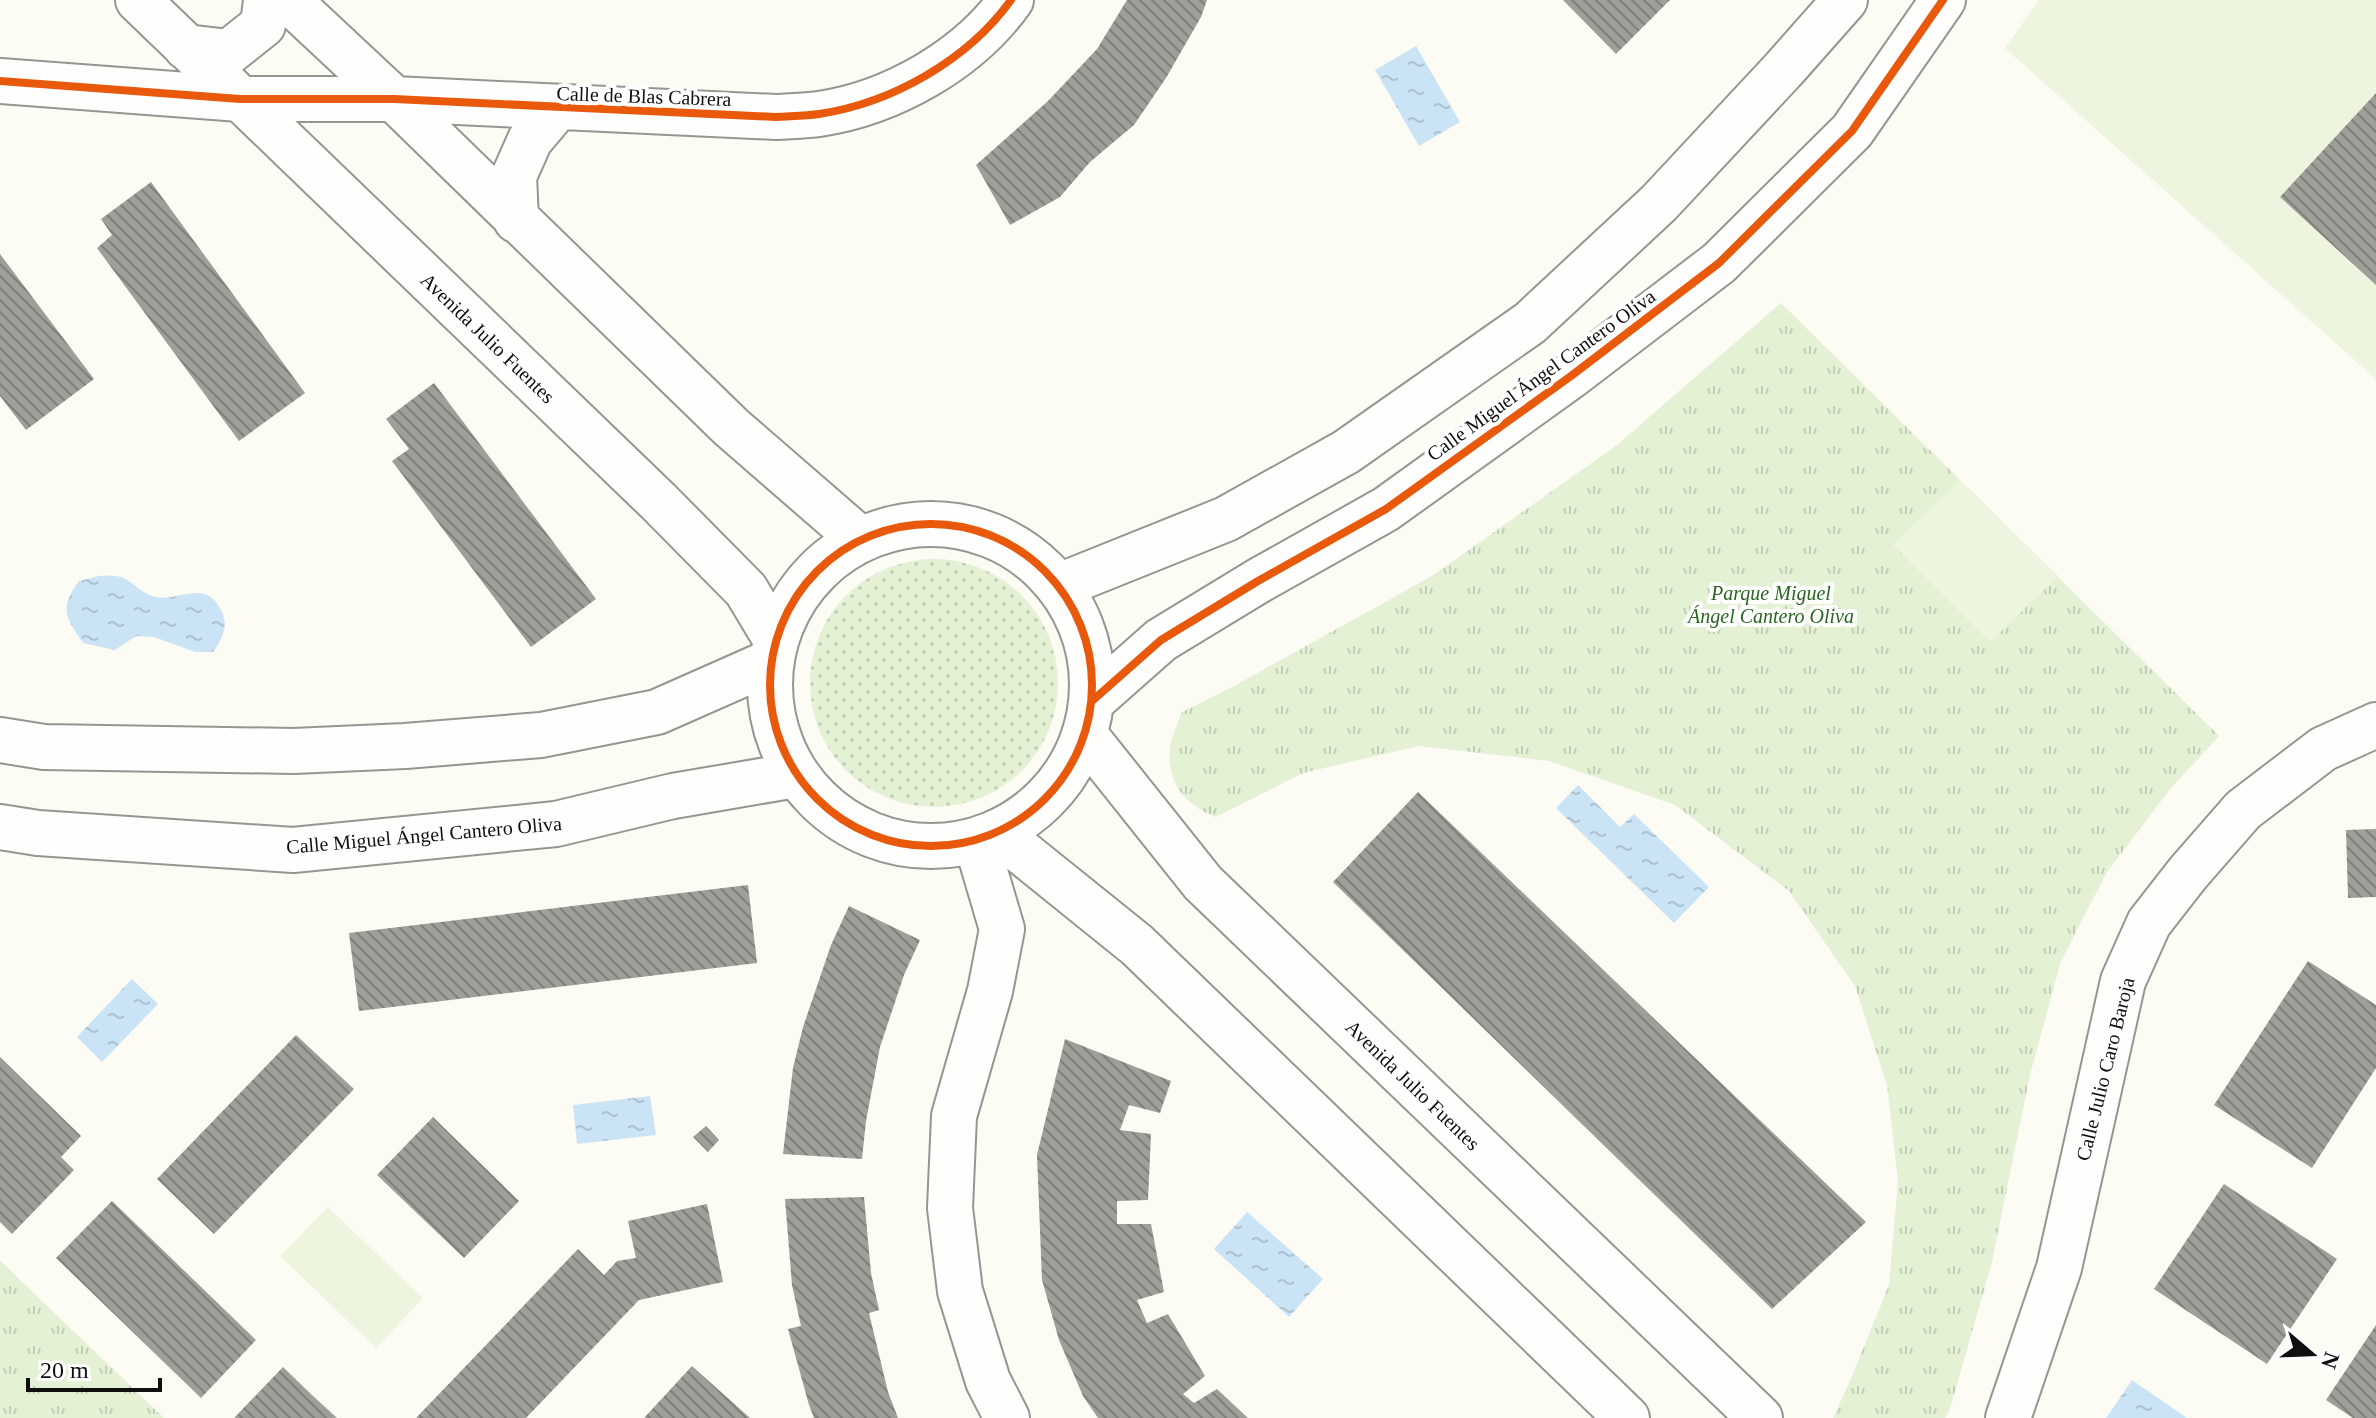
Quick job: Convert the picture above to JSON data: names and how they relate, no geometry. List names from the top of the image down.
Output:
{
  "streets": {
    "street": [
      "Calle de Blas Cabrera",
      "Avenida Julio Fuentes",
      "Calle Miguel Ángel Cantero Oliva",
      "Calle Julio Caro Baroja"
    ]
  },
  "crossings": [
    ["Calle de Blas Cabrera", "Avenida Julio Fuentes"],
    ["Avenida Julio Fuentes", "Calle Miguel Ángel Cantero Oliva"]
  ],
  "parks": ["Parque Miguel Ángel Cantero Oliva"],
  "scale_bar": "20 m",
  "north": "right"
}
